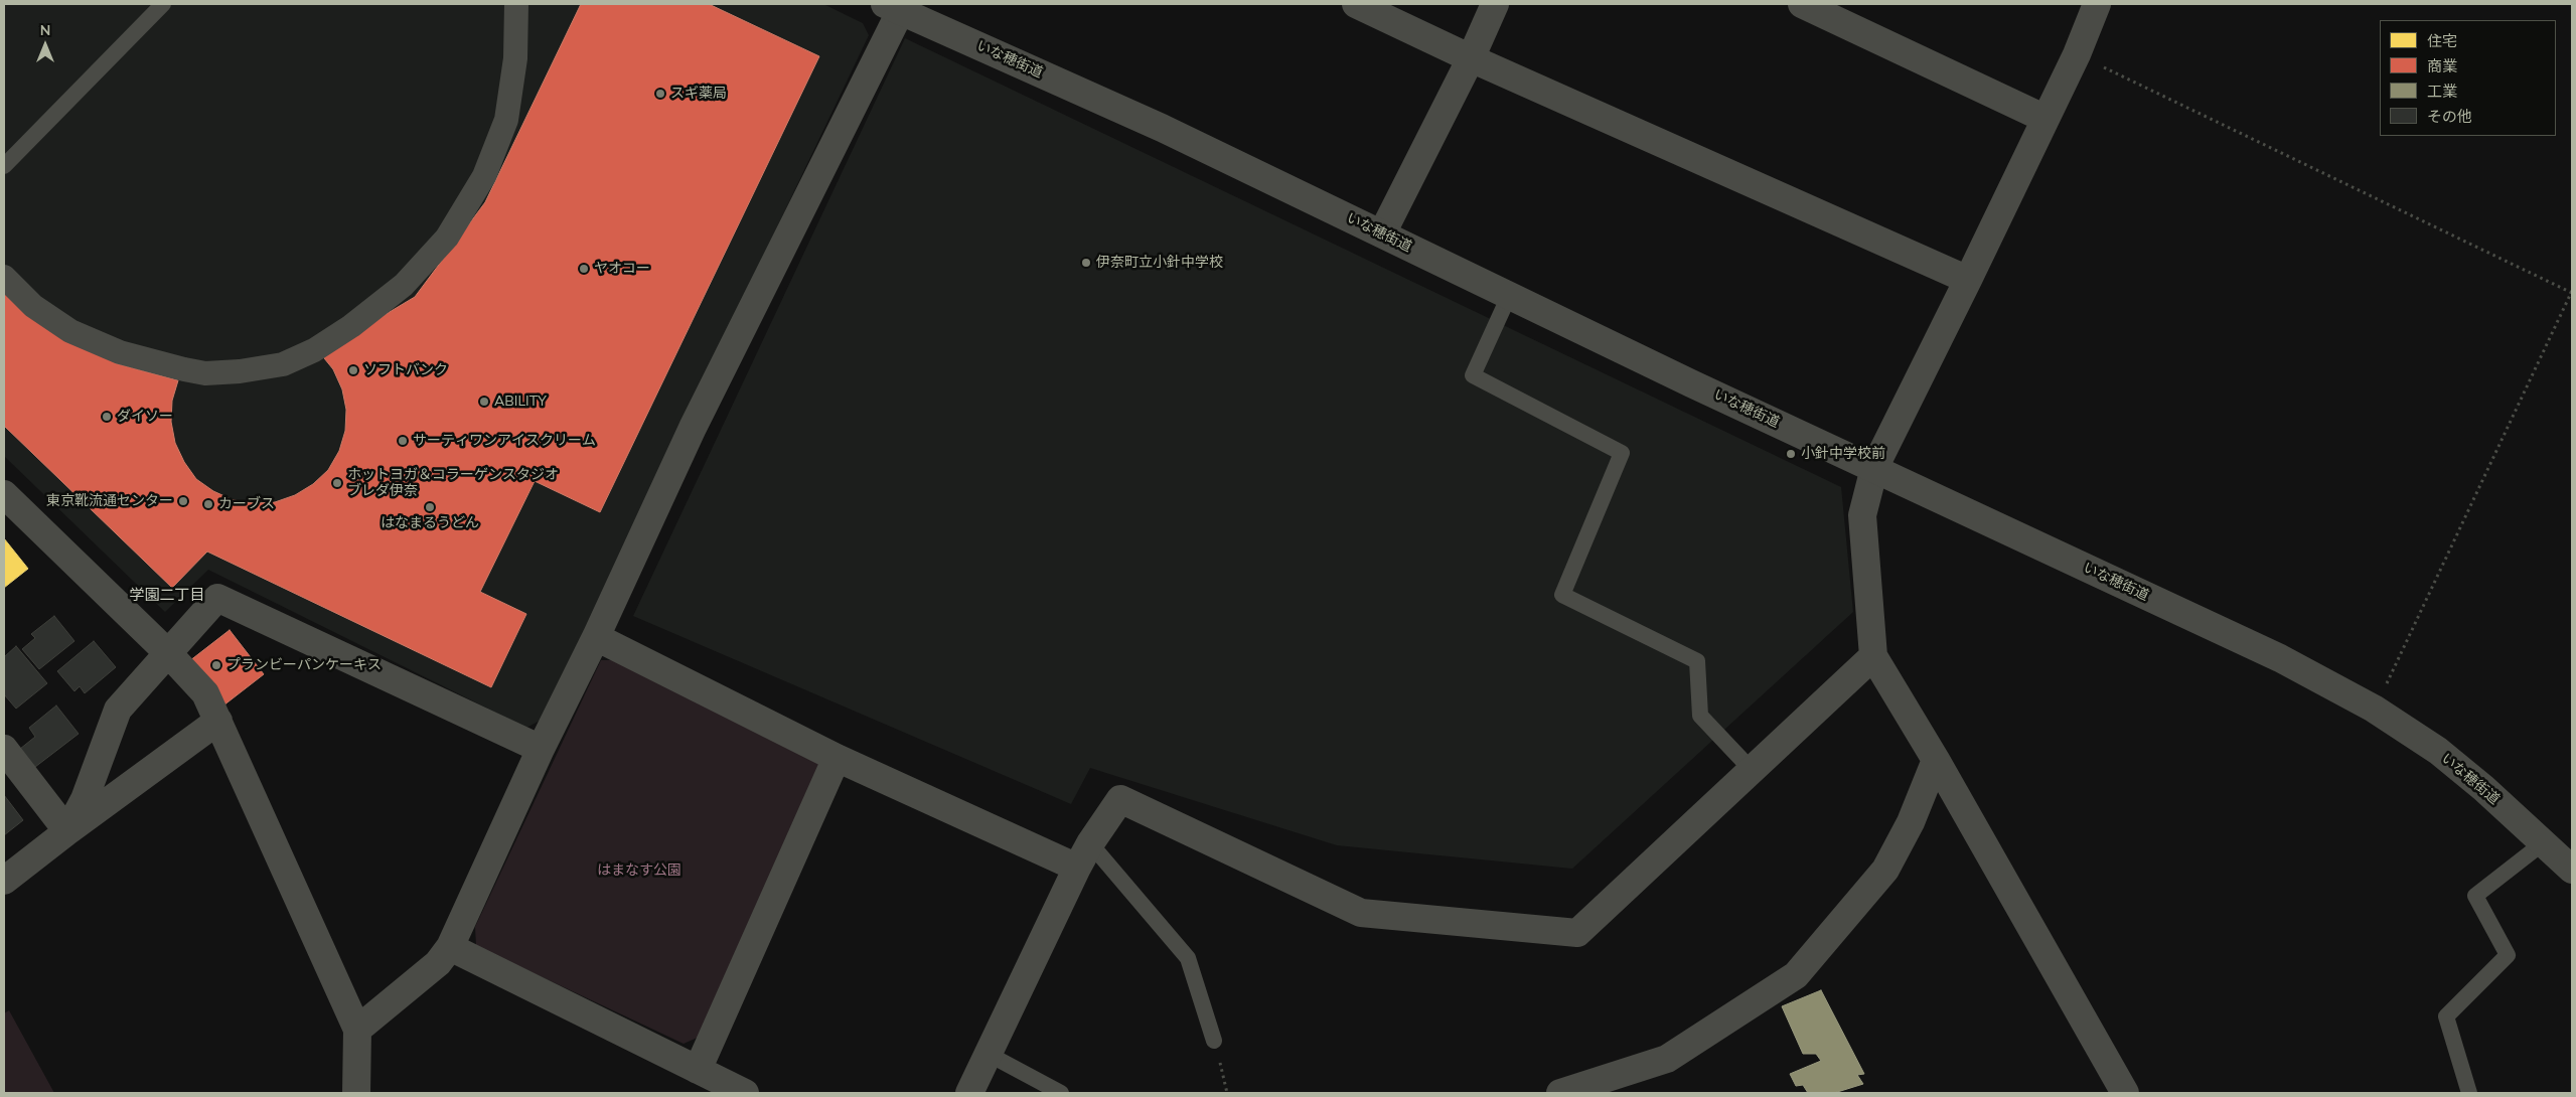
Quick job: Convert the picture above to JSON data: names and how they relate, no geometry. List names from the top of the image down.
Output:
{
  "streets": {
    "street": ["いな穂街道"]
  },
  "districts": ["学園二丁目"],
  "parks": ["はまなす公園"],
  "places": [
    "スギ薬局",
    "伊奈町立小針中学校",
    "ヤオコー",
    "ソフトバンク",
    "ABILITY",
    "ダイソー",
    "サーティワンアイスクリーム",
    "小針中学校前",
    "ホットヨガ＆コラーゲンスタジオ ブレダ伊奈",
    "東京靴流通センター",
    "カーブス",
    "はなまるうどん",
    "プランビーパンケーキス"
  ],
  "legend": [
    "住宅",
    "商業",
    "工業",
    "その他"
  ],
  "north": "top"
}
